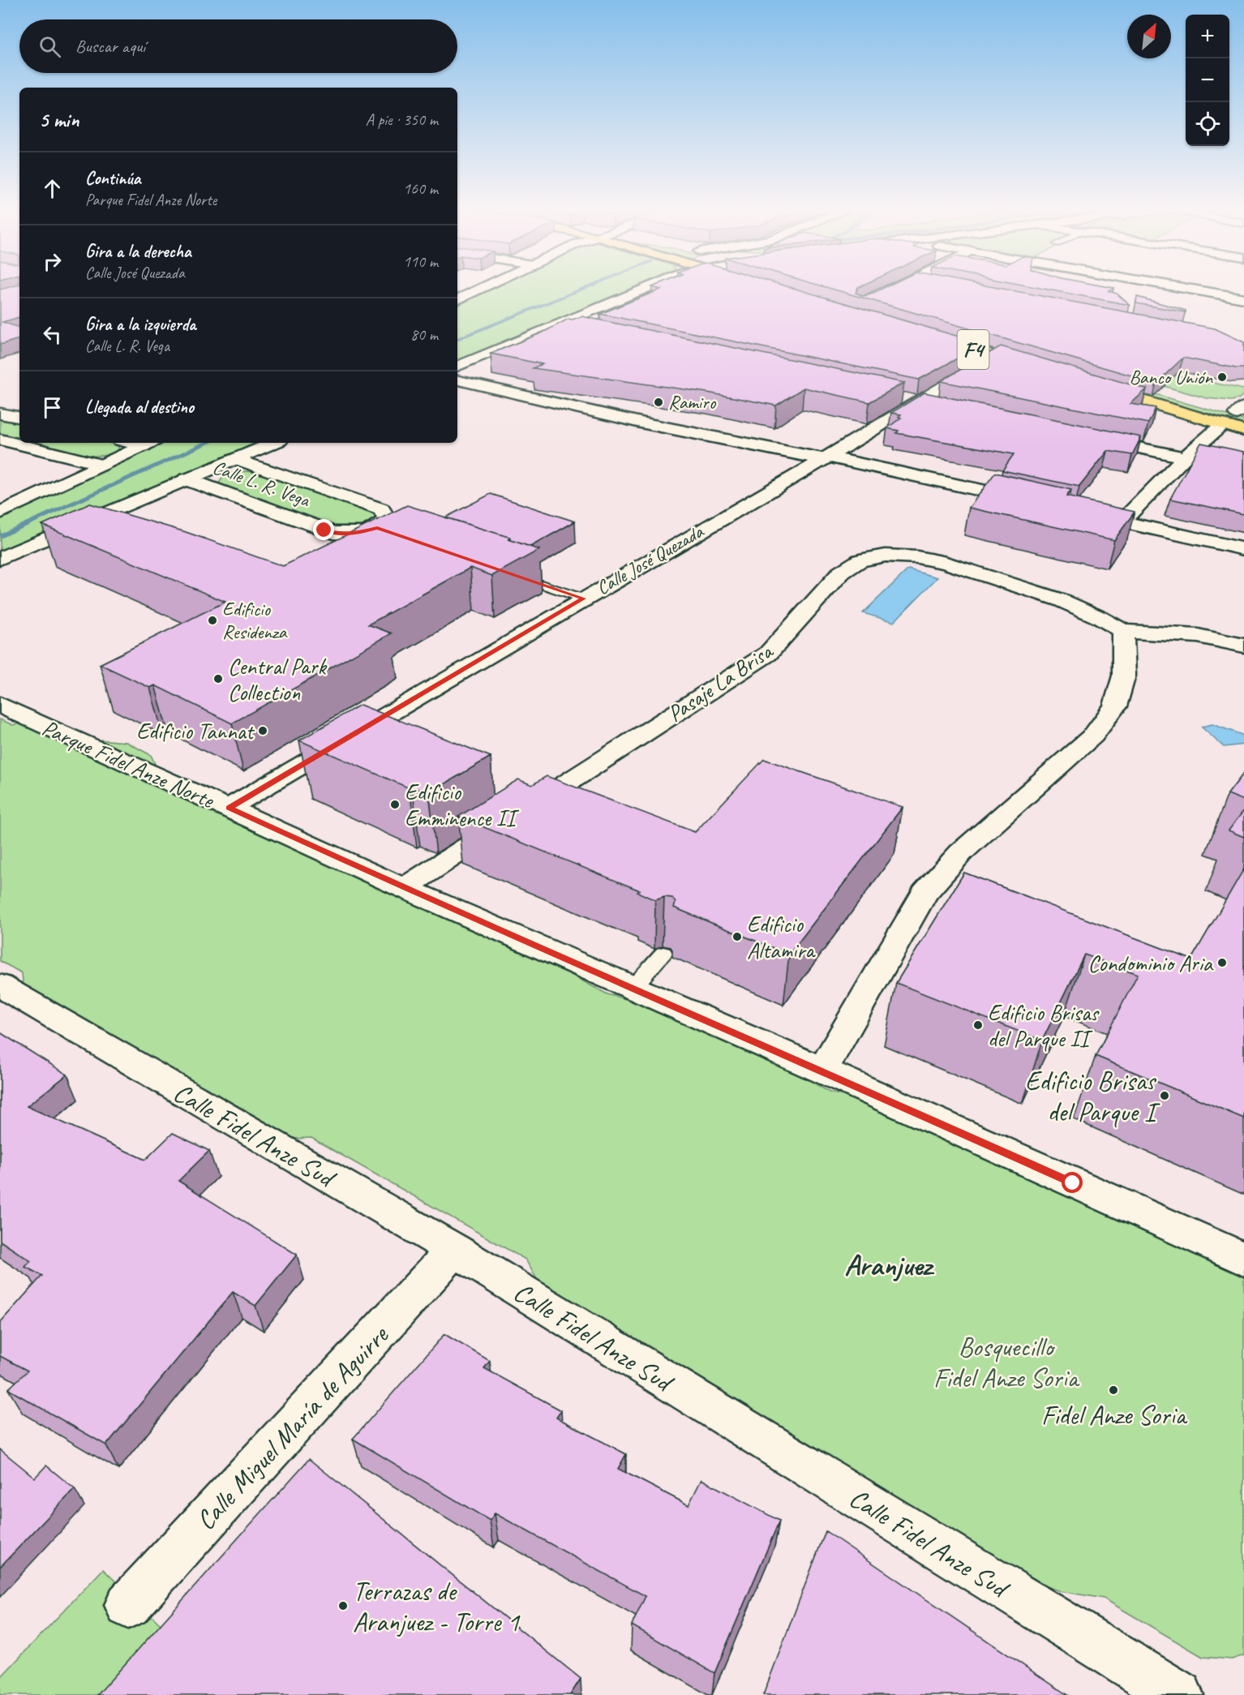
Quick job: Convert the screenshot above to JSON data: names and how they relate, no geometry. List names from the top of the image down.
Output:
{
  "streets": {
    "highway": ["F4"],
    "street": [
      "Calle L. R. Vega",
      "Calle José Quezada",
      "Pasaje La Brisa",
      "Parque Fidel Anze Norte",
      "Calle Fidel Anze Sud",
      "Calle Miguel María de Aguirre"
    ]
  },
  "crossings": [
    ["F4", "Calle José Quezada"],
    ["Calle José Quezada", "Parque Fidel Anze Norte"],
    ["Pasaje La Brisa", "Parque Fidel Anze Norte"],
    ["Calle Fidel Anze Sud", "Calle Miguel María de Aguirre"]
  ],
  "districts": ["Aranjuez"],
  "parks": ["Bosquecillo Fidel Anze Soria"],
  "places": [
    "Banco Unión",
    "Ramiro",
    "Edificio Residenza",
    "Central Park Collection",
    "Edificio Tannat",
    "Edificio Emminence II",
    "Edificio Altamira",
    "Condominio Aria",
    "Edificio Brisas del Parque II",
    "Edificio Brisas del Parque I",
    "Fidel Anze Soria",
    "Terrazas de Aranjuez - Torre 1"
  ],
  "north": "top right",
  "page": {
    "map_buttons": ["+", "−"],
    "search": "Buscar aquí",
    "heading": ["5 min", "A pie · 350 m"],
    "list": [
      ["Continúa", "Parque Fidel Anze Norte", "160 m"],
      ["Gira a la derecha", "Calle José Quezada", "110 m"],
      ["Gira a la izquierda", "Calle L. R. Vega", "80 m"],
      "Llegada al destino"
    ]
  }
}
